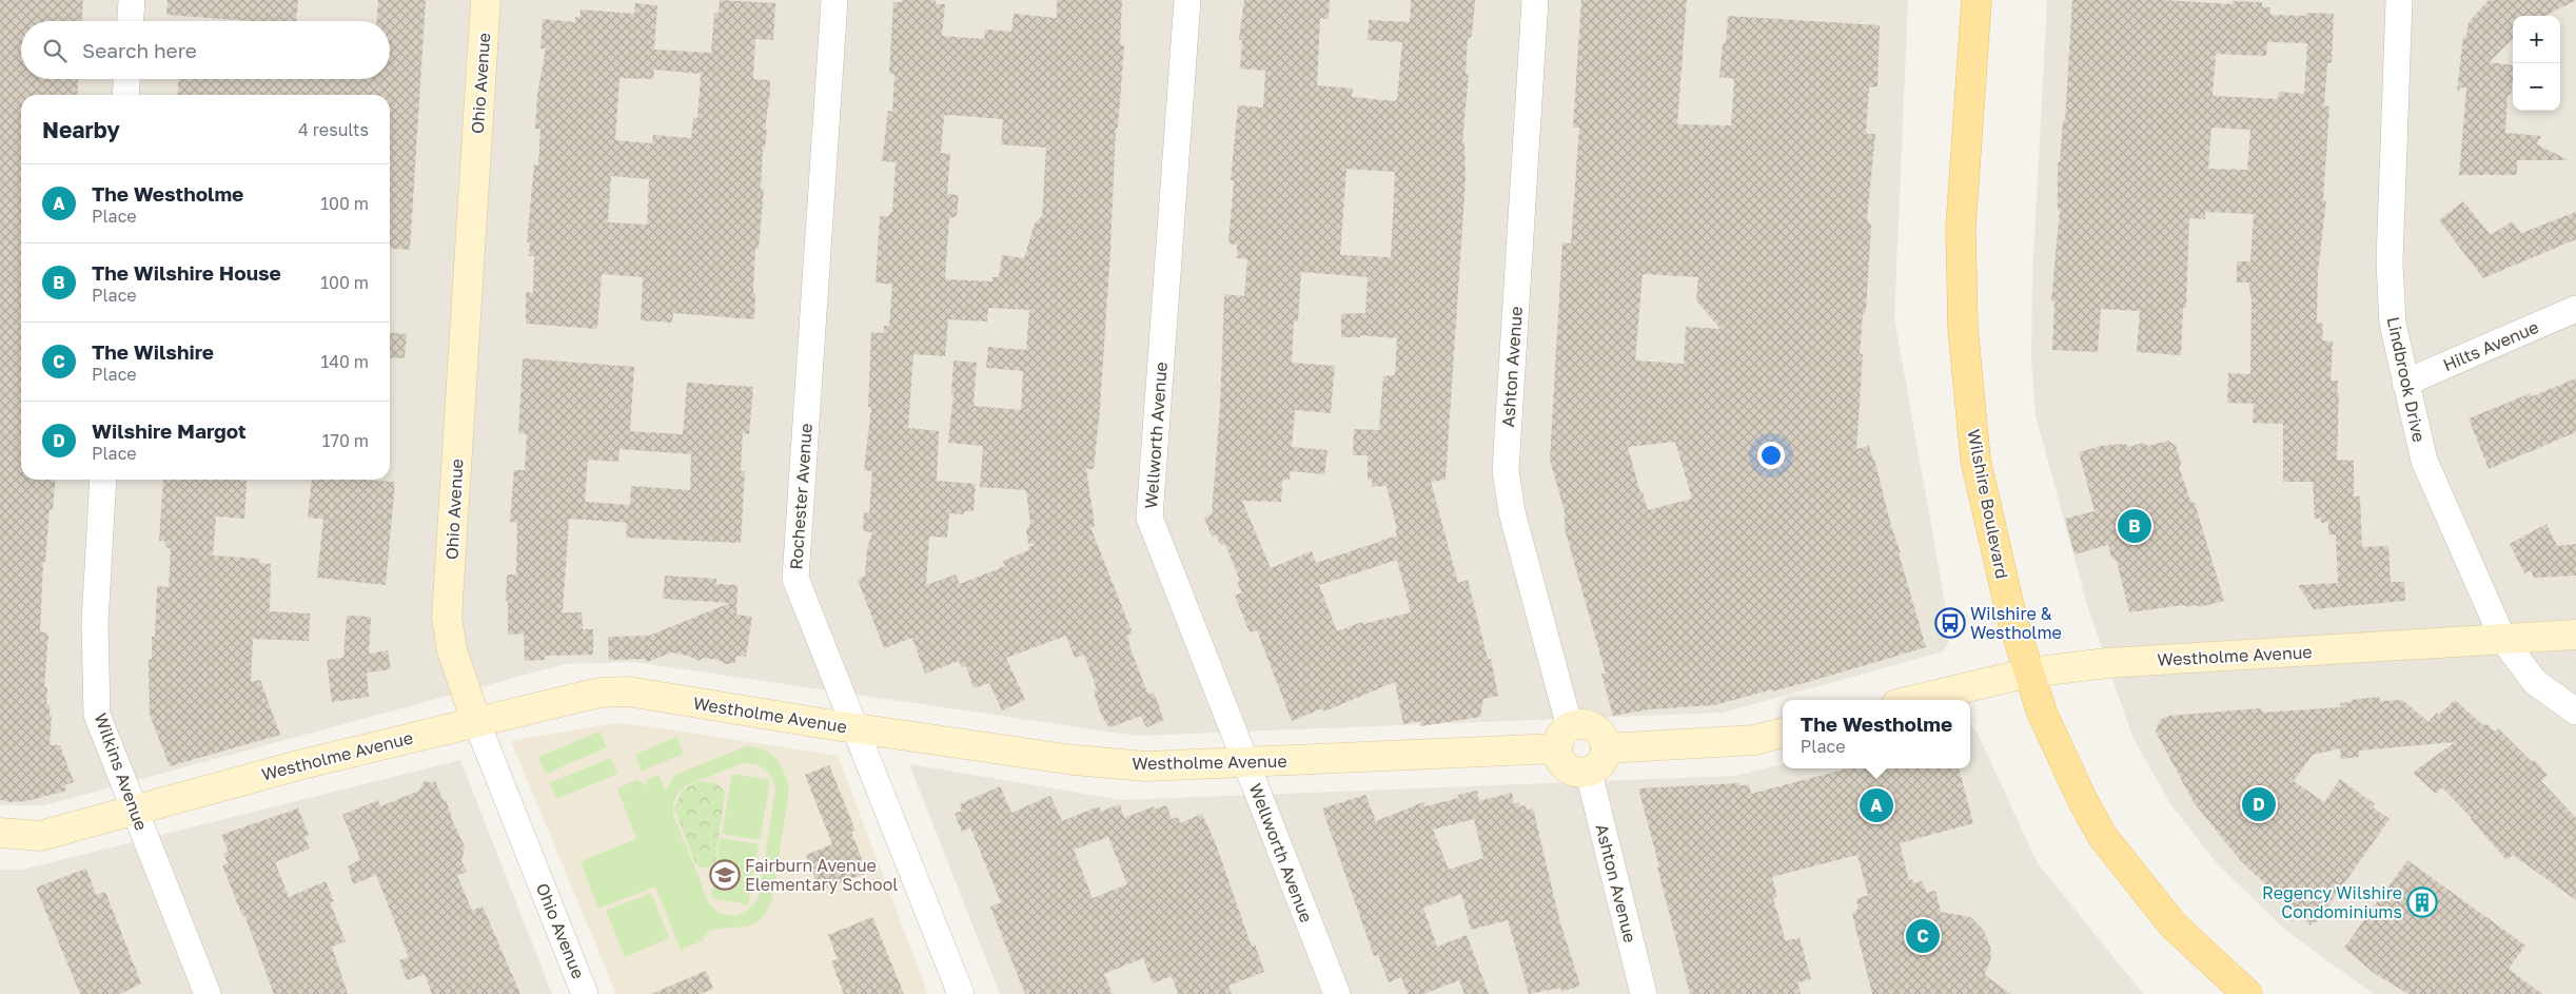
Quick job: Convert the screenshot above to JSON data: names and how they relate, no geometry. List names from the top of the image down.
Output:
{
  "streets": {
    "main road": ["Wilshire Boulevard"],
    "street": [
      "Ohio Avenue",
      "Hilts Avenue",
      "Ashton Avenue",
      "Lindbrook Drive",
      "Wellworth Avenue",
      "Rochester Avenue",
      "Westholme Avenue",
      "Wilkins Avenue"
    ]
  },
  "crossings": [
    ["Ohio Avenue", "Westholme Avenue"],
    ["Hilts Avenue", "Lindbrook Drive"],
    ["Ashton Avenue", "Westholme Avenue"],
    ["Lindbrook Drive", "Westholme Avenue"],
    ["Wellworth Avenue", "Westholme Avenue"],
    ["Rochester Avenue", "Westholme Avenue"],
    ["Wilshire Boulevard", "Westholme Avenue"],
    ["Westholme Avenue", "Wilkins Avenue"]
  ],
  "places": {
    "bus stop": ["Wilshire & Westholme"],
    "school or university": ["Fairburn Avenue Elementary School"],
    "building": ["Regency Wilshire Condominiums"]
  },
  "page": {
    "map_buttons": ["+", "−"],
    "search": "Search here",
    "heading": ["Nearby", "4 results"],
    "list": [
      {
        "mark": "A",
        "name": "The Westholme",
        "note": "Place",
        "value": "100 m"
      },
      {
        "mark": "B",
        "name": "The Wilshire House",
        "note": "Place",
        "value": "100 m"
      },
      {
        "mark": "C",
        "name": "The Wilshire",
        "note": "Place",
        "value": "140 m"
      },
      {
        "mark": "D",
        "name": "Wilshire Margot",
        "note": "Place",
        "value": "170 m"
      }
    ],
    "pins": [
      "B",
      "D",
      "A",
      "C"
    ],
    "popup": ["The Westholme", "Place"]
  }
}
